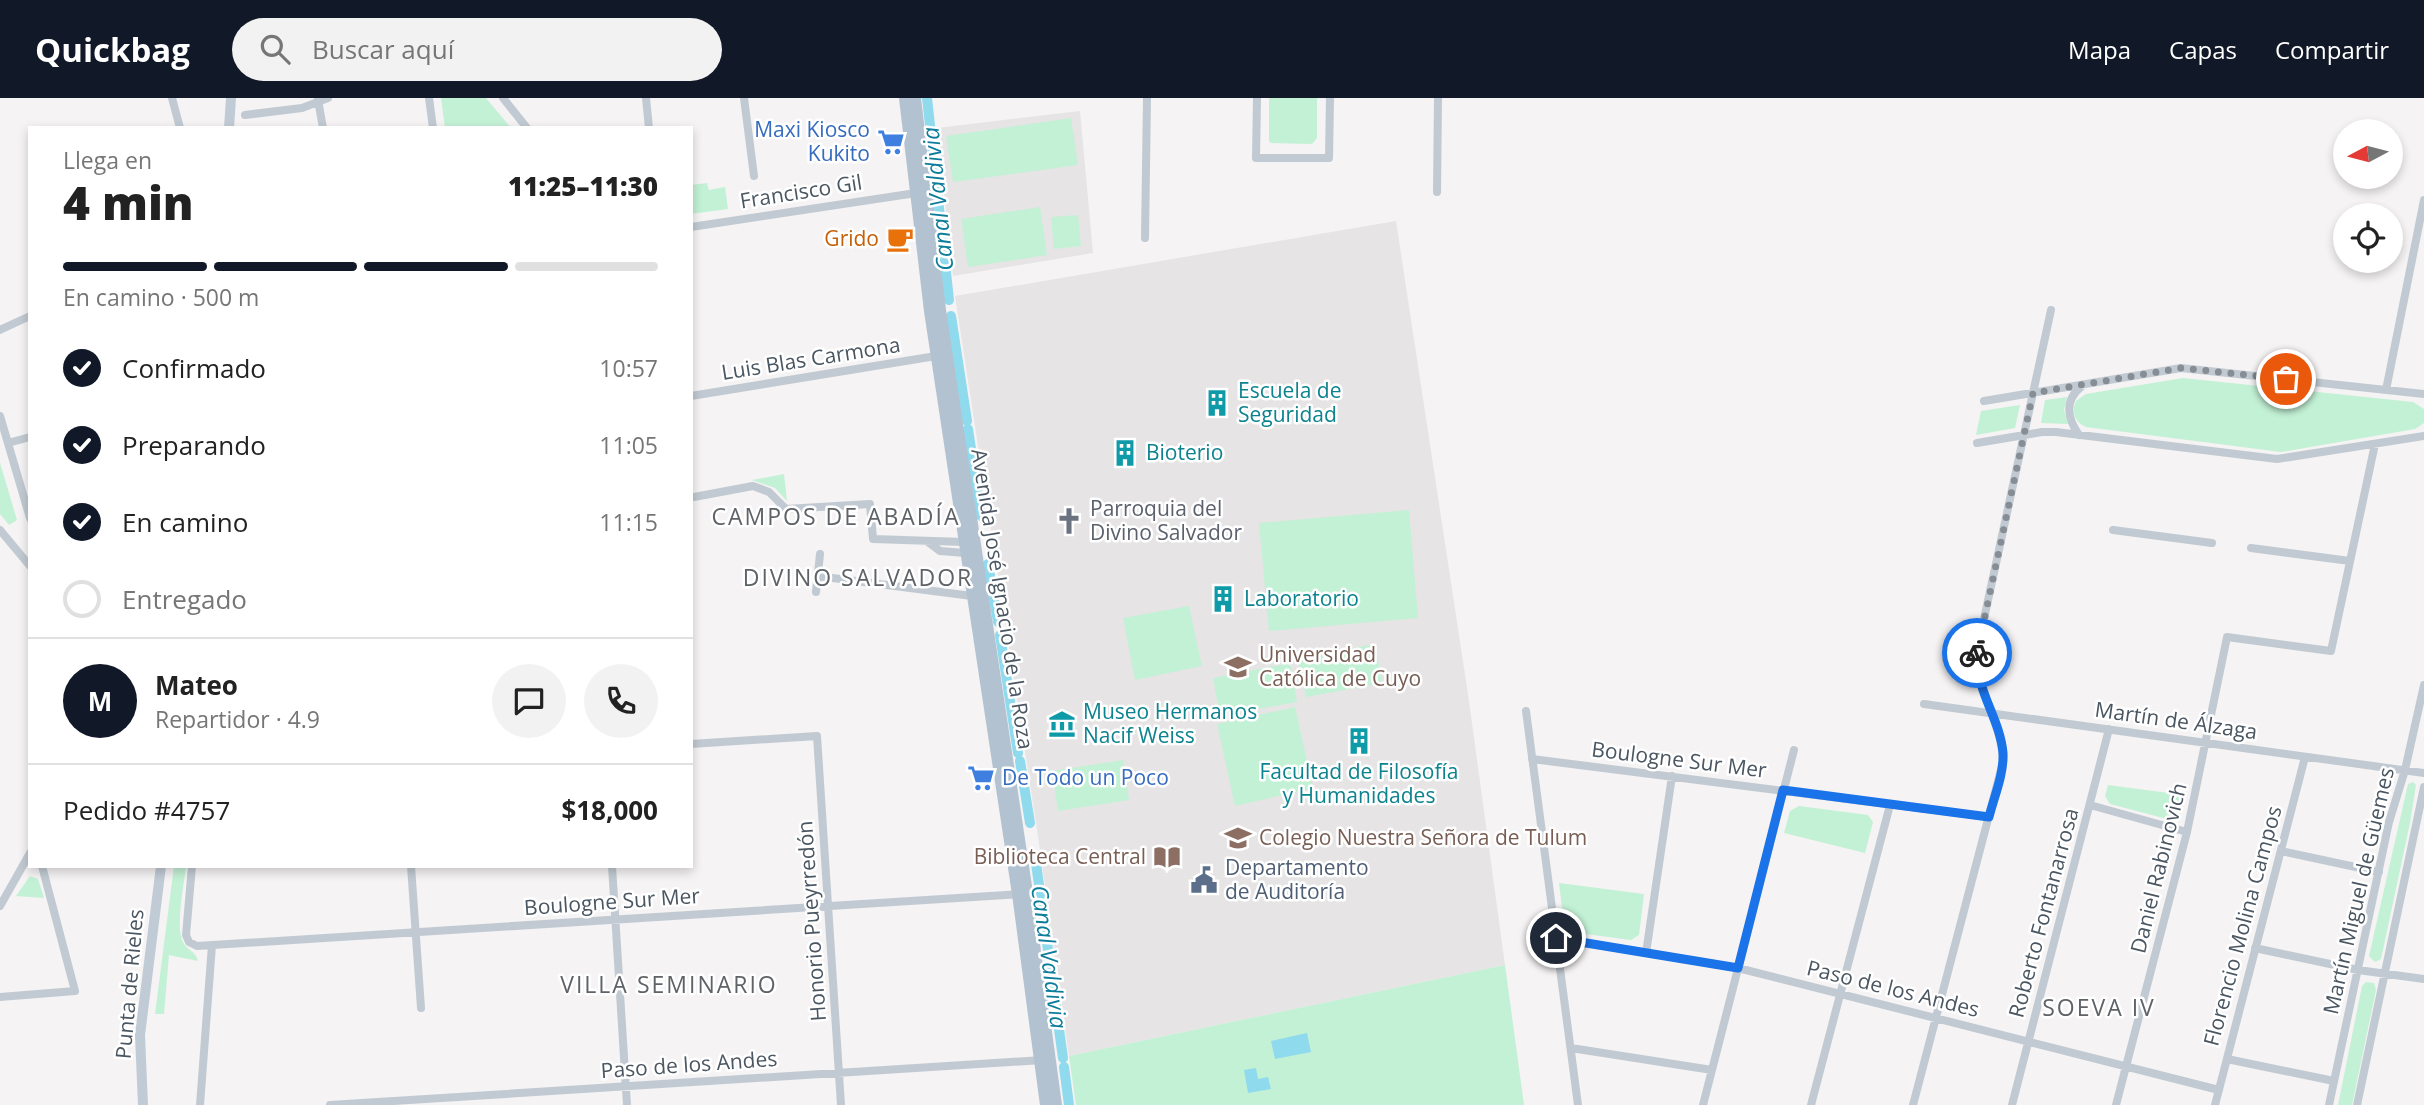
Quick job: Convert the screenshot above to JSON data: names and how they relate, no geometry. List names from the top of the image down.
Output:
{
  "streets": {
    "main road": ["Avenida José Ignacio de la Roza"],
    "street": [
      "Francisco Gil",
      "Luis Blas Carmona",
      "Martín de Álzaga",
      "Boulogne Sur Mer",
      "Daniel Rabinovich",
      "Martín Miguel de Güemes",
      "Roberto Fontanarrosa",
      "Honorio Pueyrredón",
      "Florencio Molina Campos",
      "Punta de Rieles",
      "Paso de los Andes"
    ]
  },
  "crossings": [
    ["Francisco Gil", "Avenida José Ignacio de la Roza"],
    ["Luis Blas Carmona", "Avenida José Ignacio de la Roza"],
    ["Avenida José Ignacio de la Roza", "Boulogne Sur Mer"],
    ["Avenida José Ignacio de la Roza", "Paso de los Andes"],
    ["Martín de Álzaga", "Daniel Rabinovich"],
    ["Martín de Álzaga", "Martín Miguel de Güemes"],
    ["Martín de Álzaga", "Roberto Fontanarrosa"],
    ["Martín de Álzaga", "Florencio Molina Campos"],
    ["Boulogne Sur Mer", "Honorio Pueyrredón"],
    ["Daniel Rabinovich", "Paso de los Andes"],
    ["Roberto Fontanarrosa", "Paso de los Andes"],
    ["Honorio Pueyrredón", "Paso de los Andes"],
    ["Florencio Molina Campos", "Paso de los Andes"]
  ],
  "districts": [
    "CAMPOS DE ABADÍA",
    "DIVINO SALVADOR",
    "VILLA SEMINARIO",
    "SOEVA IV"
  ],
  "water": ["Canal Valdivia"],
  "places": {
    "supermarket": ["Maxi Kiosco Kukito", "De Todo un Poco"],
    "cafe": ["Grido"],
    "building": [
      "Escuela de Seguridad",
      "Bioterio",
      "Laboratorio",
      "Facultad de Filosofía y Humanidades"
    ],
    "church": ["Parroquia del Divino Salvador"],
    "school or university": ["Universidad Católica de Cuyo", "Colegio Nuestra Señora de Tulum"],
    "museum": ["Museo Hermanos Nacif Weiss"],
    "library": ["Biblioteca Central"],
    "public building": ["Departamento de Auditoría"]
  },
  "north": "left",
  "page": {
    "header": "Quickbag",
    "search": "Buscar aquí",
    "nav": ["Mapa", "Capas", "Compartir"],
    "heading": ["4 min", "Llega en", "11:25–11:30"],
    "panel": [
      "Mateo",
      "Repartidor · 4.9",
      "Pedido #4757",
      "$18,000"
    ],
    "bar": "En camino · 500 m",
    "list": [
      ["Confirmado", "10:57"],
      ["Preparando", "11:05"],
      ["En camino", "11:15"],
      "Entregado"
    ],
    "round": "M"
  }
}
